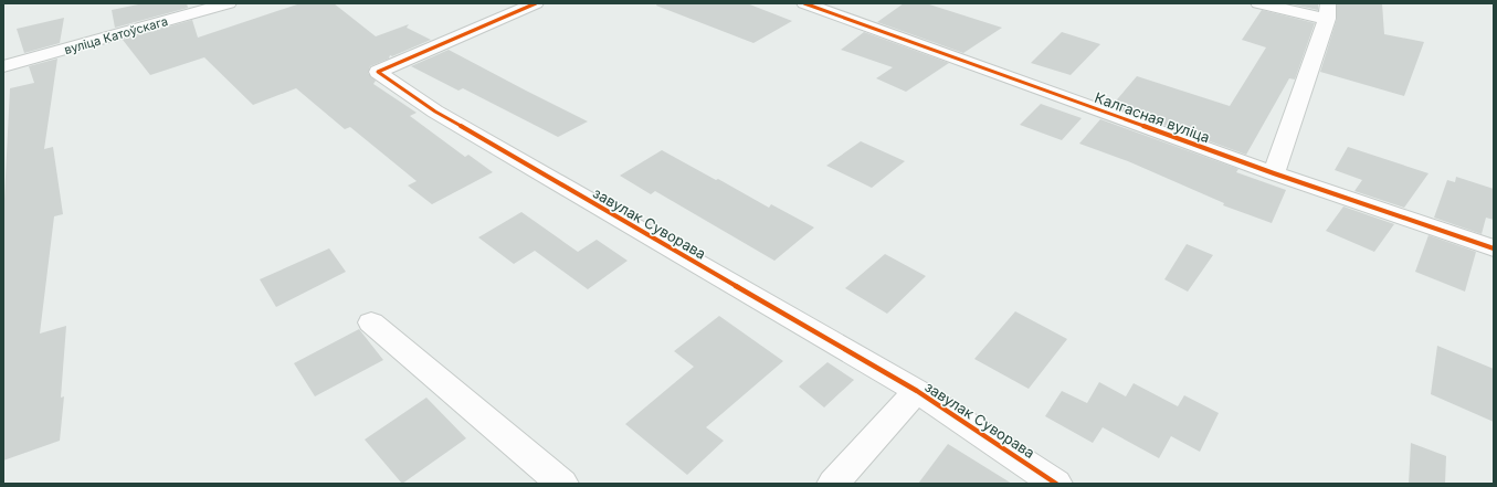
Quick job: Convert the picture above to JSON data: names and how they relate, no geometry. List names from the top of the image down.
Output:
{
  "streets": {
    "street": ["вуліца Катоўскага", "Калгасная вуліца", "завулак Суворава"]
  }
}
